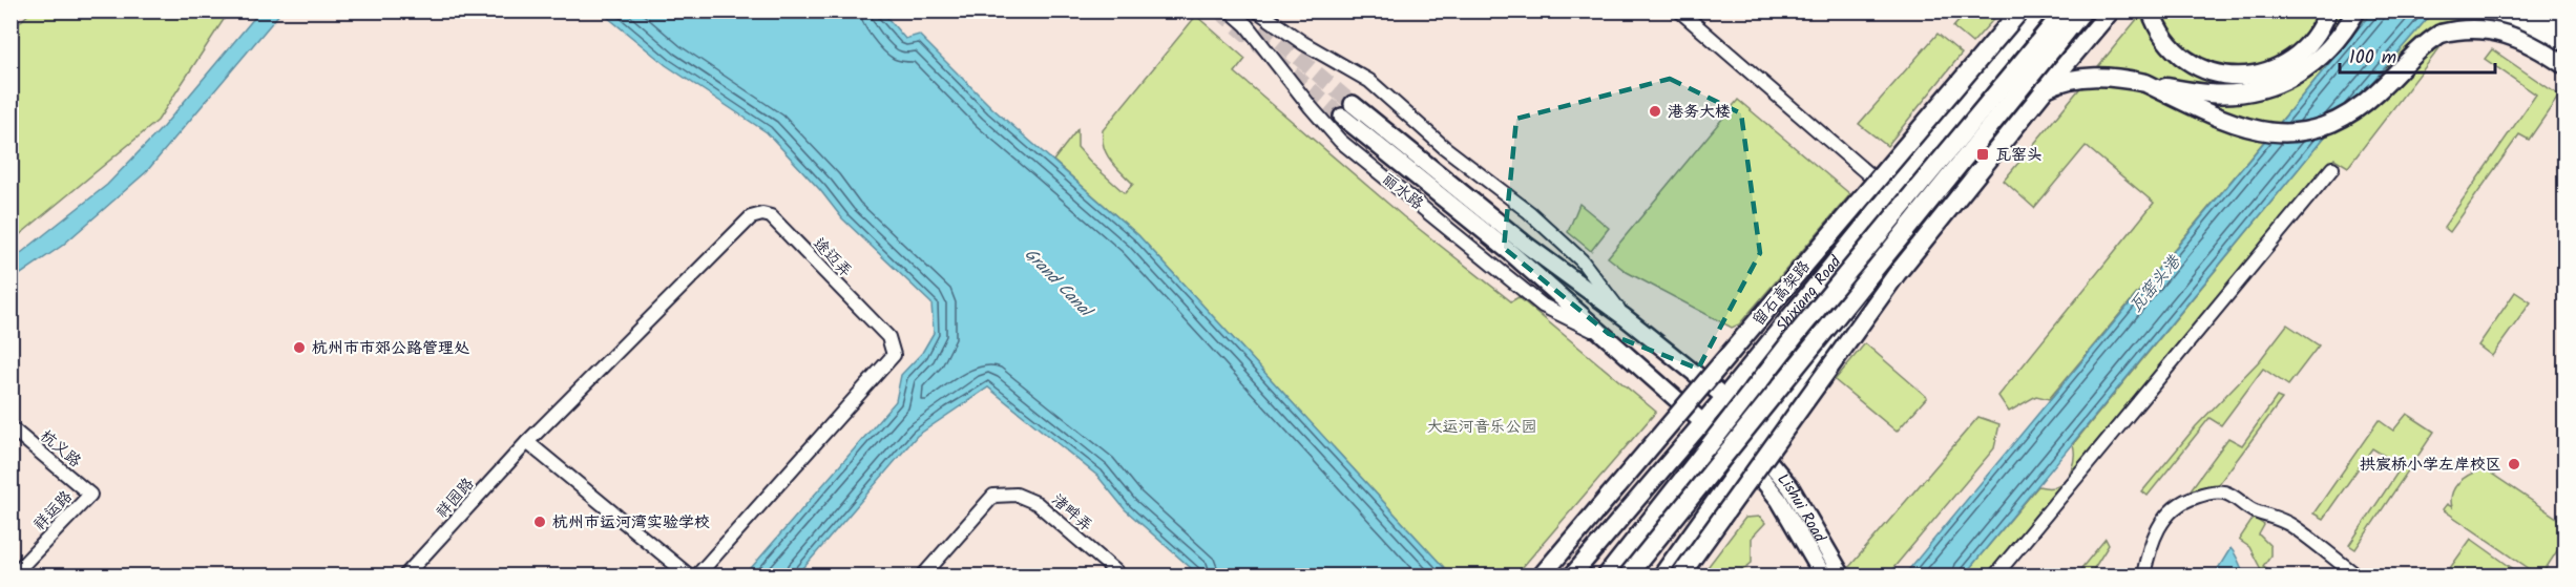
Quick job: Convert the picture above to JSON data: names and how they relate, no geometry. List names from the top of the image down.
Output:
{
  "streets": {
    "highway": ["留石高架路"],
    "main road": ["丽水路", "Shixiang Road", "Lishui Road"],
    "street": [
      "途迈弄",
      "杭义路",
      "祥园路",
      "祥运路",
      "渚畔弄"
    ]
  },
  "crossings": [
    ["丽水路", "Shixiang Road"],
    ["丽水路", "Lishui Road"],
    ["途迈弄", "祥园路"],
    ["杭义路", "祥运路"]
  ],
  "water": ["Grand Canal", "瓦窑头港"],
  "parks": ["大运河音乐公园"],
  "places": {
    "other": [
      "港务大楼",
      "杭州市市郊公路管理处",
      "拱宸桥小学左岸校区",
      "杭州市运河湾实验学校"
    ],
    "transit": ["瓦窑头"]
  },
  "scale_bar": "100 m"
}
